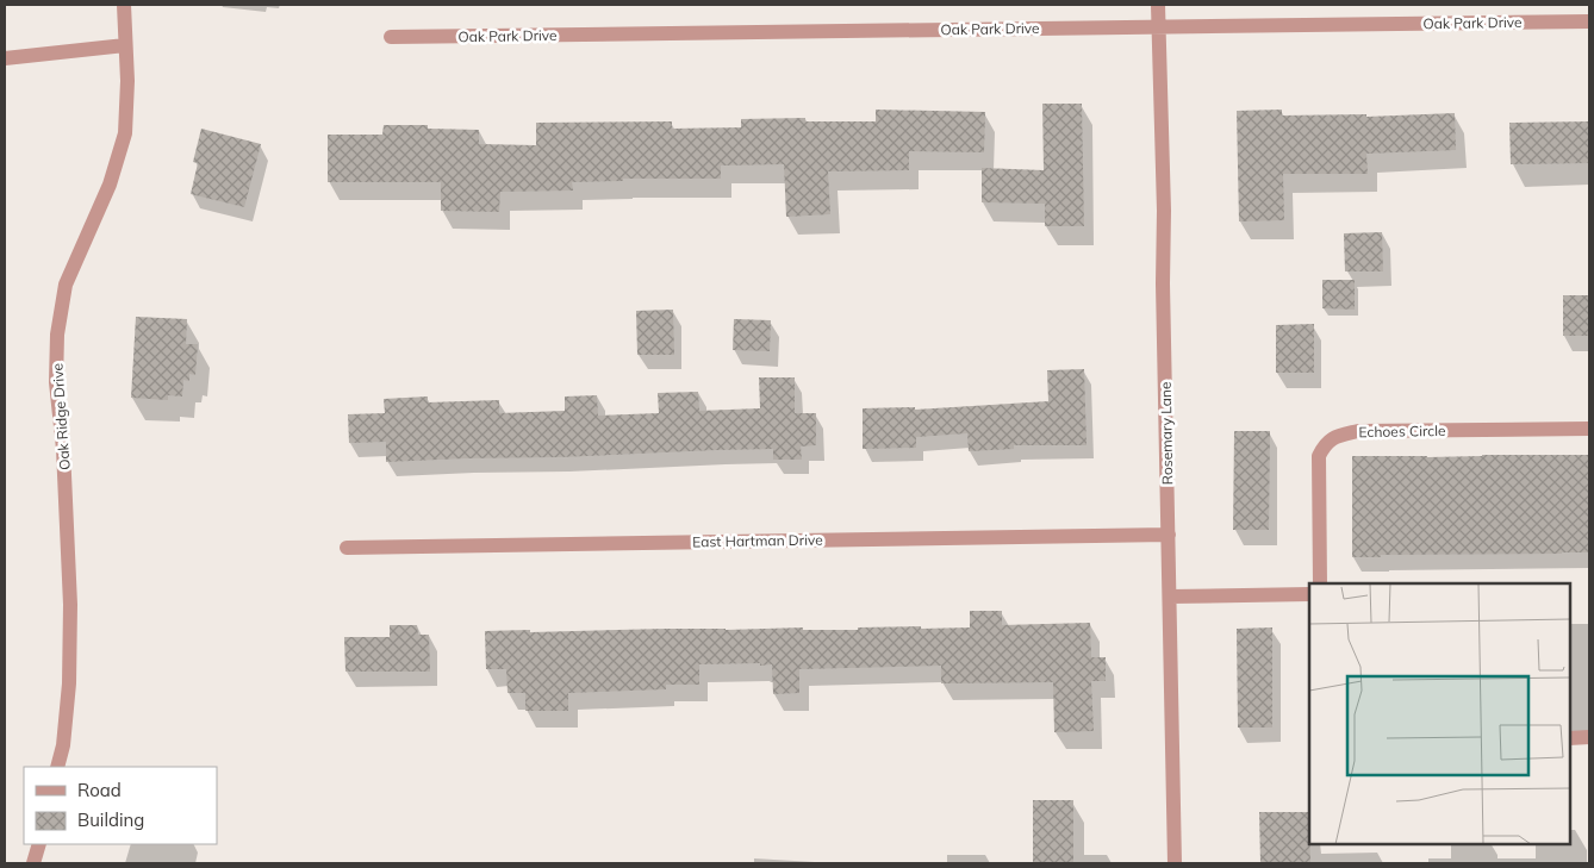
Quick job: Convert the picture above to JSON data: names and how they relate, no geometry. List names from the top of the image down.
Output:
{
  "streets": {
    "street": [
      "Oak Park Drive",
      "Oak Ridge Drive",
      "Echoes Circle",
      "Rosemary Lane",
      "East Hartman Drive"
    ]
  },
  "crossings": [
    ["Oak Park Drive", "Rosemary Lane"],
    ["Rosemary Lane", "East Hartman Drive"]
  ],
  "legend": ["Road", "Building"]
}
